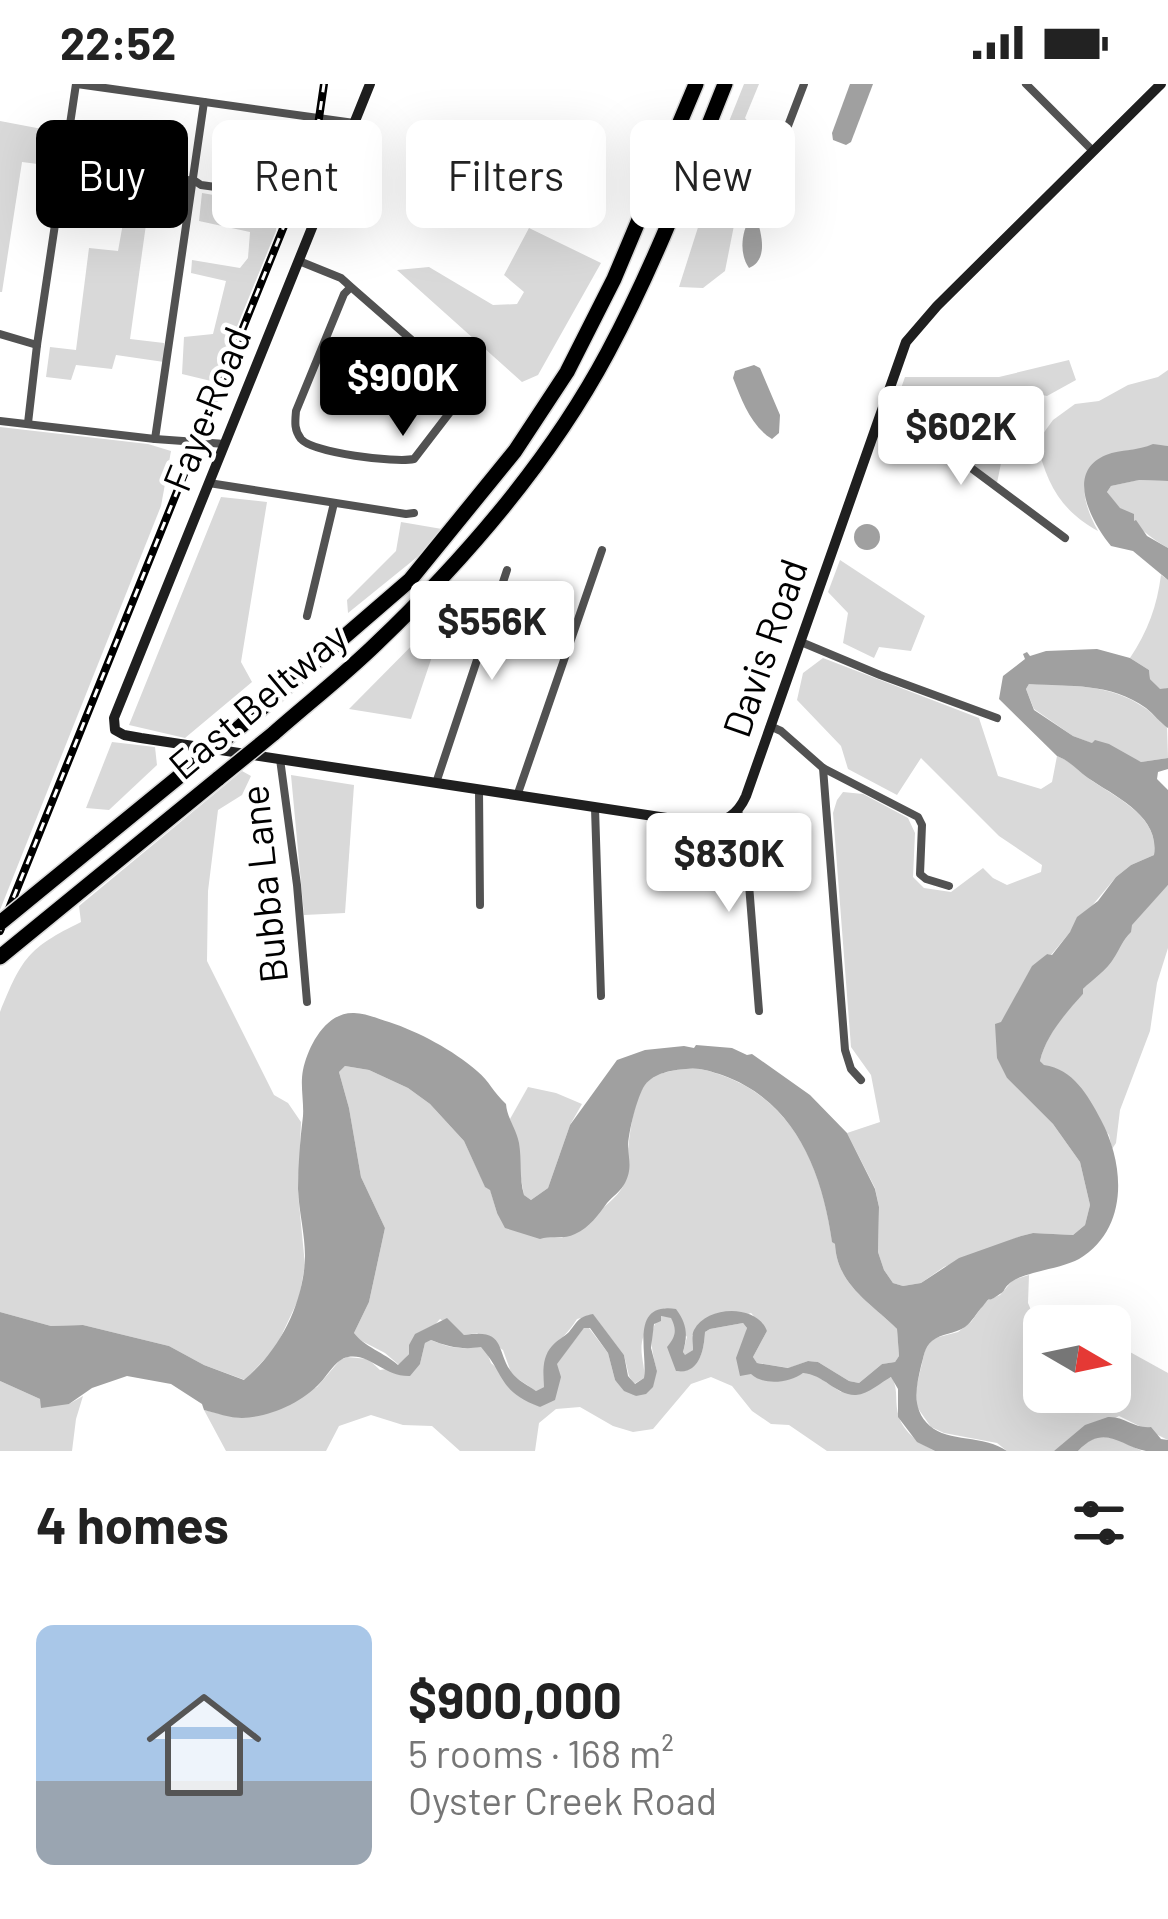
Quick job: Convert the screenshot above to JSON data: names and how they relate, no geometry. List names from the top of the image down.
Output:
{
  "streets": {
    "highway": ["East Beltway"],
    "street": ["Faye Road", "Davis Road", "Bubba Lane"]
  },
  "crossings": [
    ["Faye Road", "Bubba Lane"]
  ],
  "north": "right",
  "page": {
    "status": "22:52",
    "chip": [
      "Buy",
      "Rent",
      "Filters",
      "New"
    ],
    "price": [
      "$900K",
      "$602K",
      "$556K",
      "$830K"
    ],
    "heading": "4 homes",
    "list": [
      {
        "name": "$900,000",
        "note": "5 rooms · 168 m² · Oyster Creek Road"
      }
    ]
  }
}
